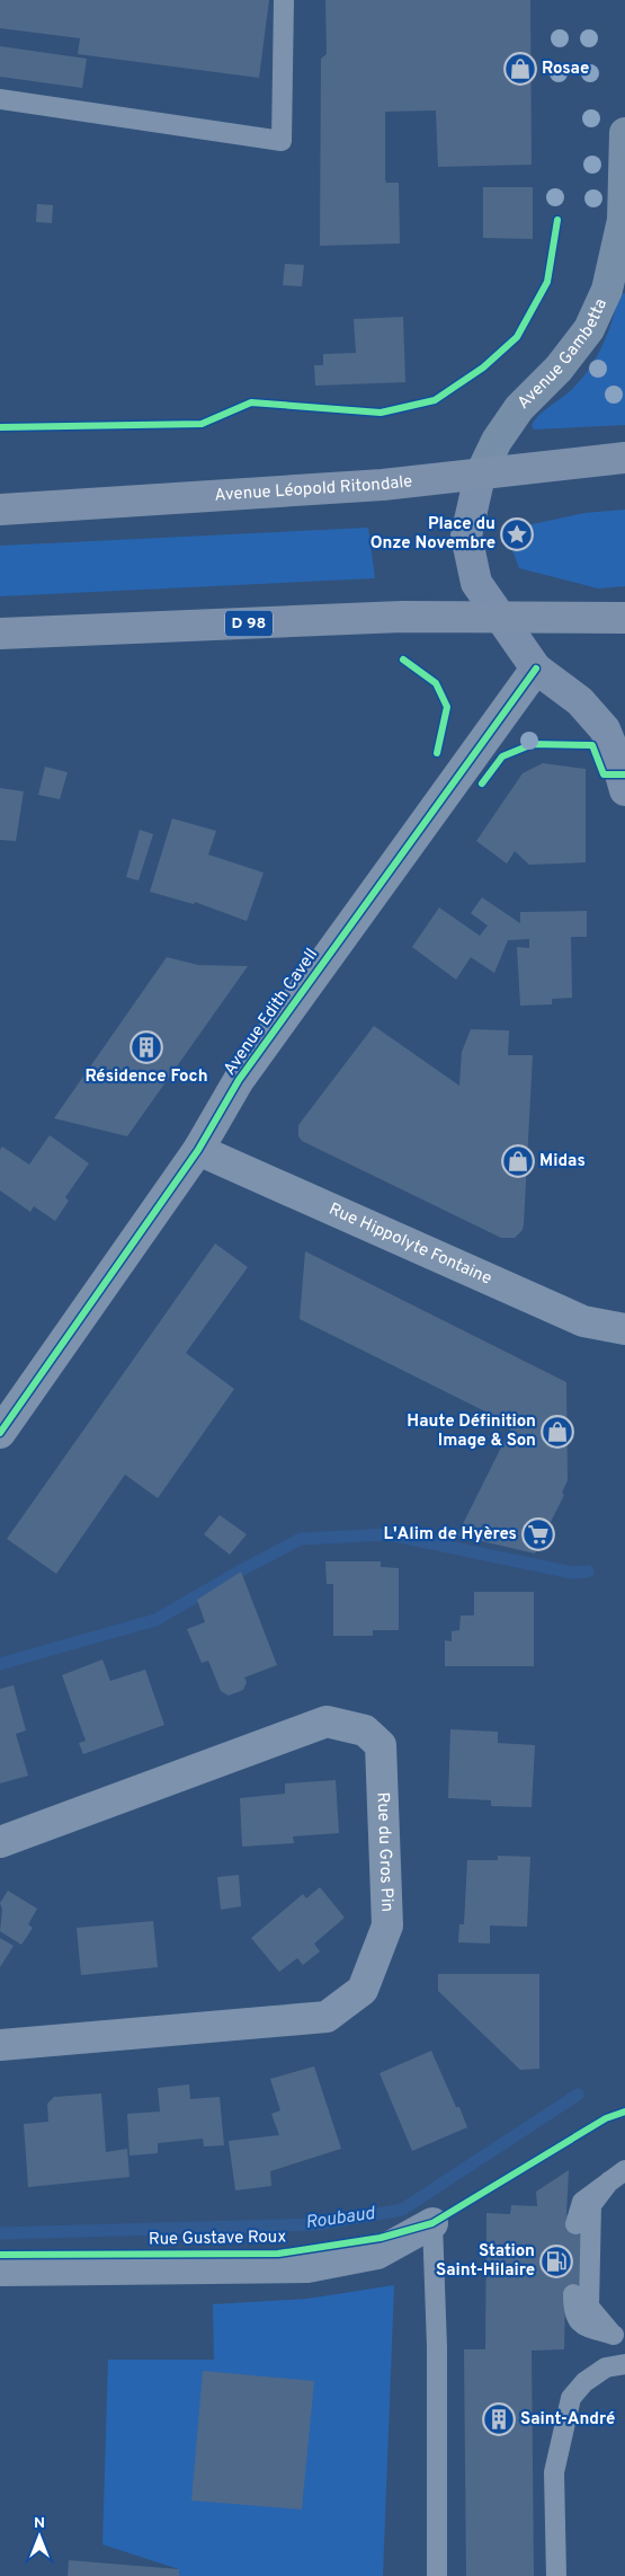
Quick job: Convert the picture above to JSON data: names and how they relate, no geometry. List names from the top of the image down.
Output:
{
  "streets": {
    "highway": ["Avenue Léopold Ritondale", "D 98"],
    "main road": ["Avenue Gambetta"],
    "street": [
      "Avenue Edith Cavell",
      "Rue Hippolyte Fontaine",
      "Rue du Gros Pin",
      "Rue Gustave Roux"
    ]
  },
  "crossings": [
    ["Avenue Gambetta", "Avenue Léopold Ritondale"],
    ["Avenue Edith Cavell", "Rue Hippolyte Fontaine"]
  ],
  "water": ["Roubaud"],
  "places": {
    "shop": ["Rosae", "Midas", "Haute Définition Image & Son"],
    "place": ["Place du Onze Novembre"],
    "building": ["Résidence Foch", "Saint-André"],
    "supermarket": ["L'Alim de Hyères"],
    "fuel station": ["Station Saint-Hilaire"]
  },
  "north": "top"
}
